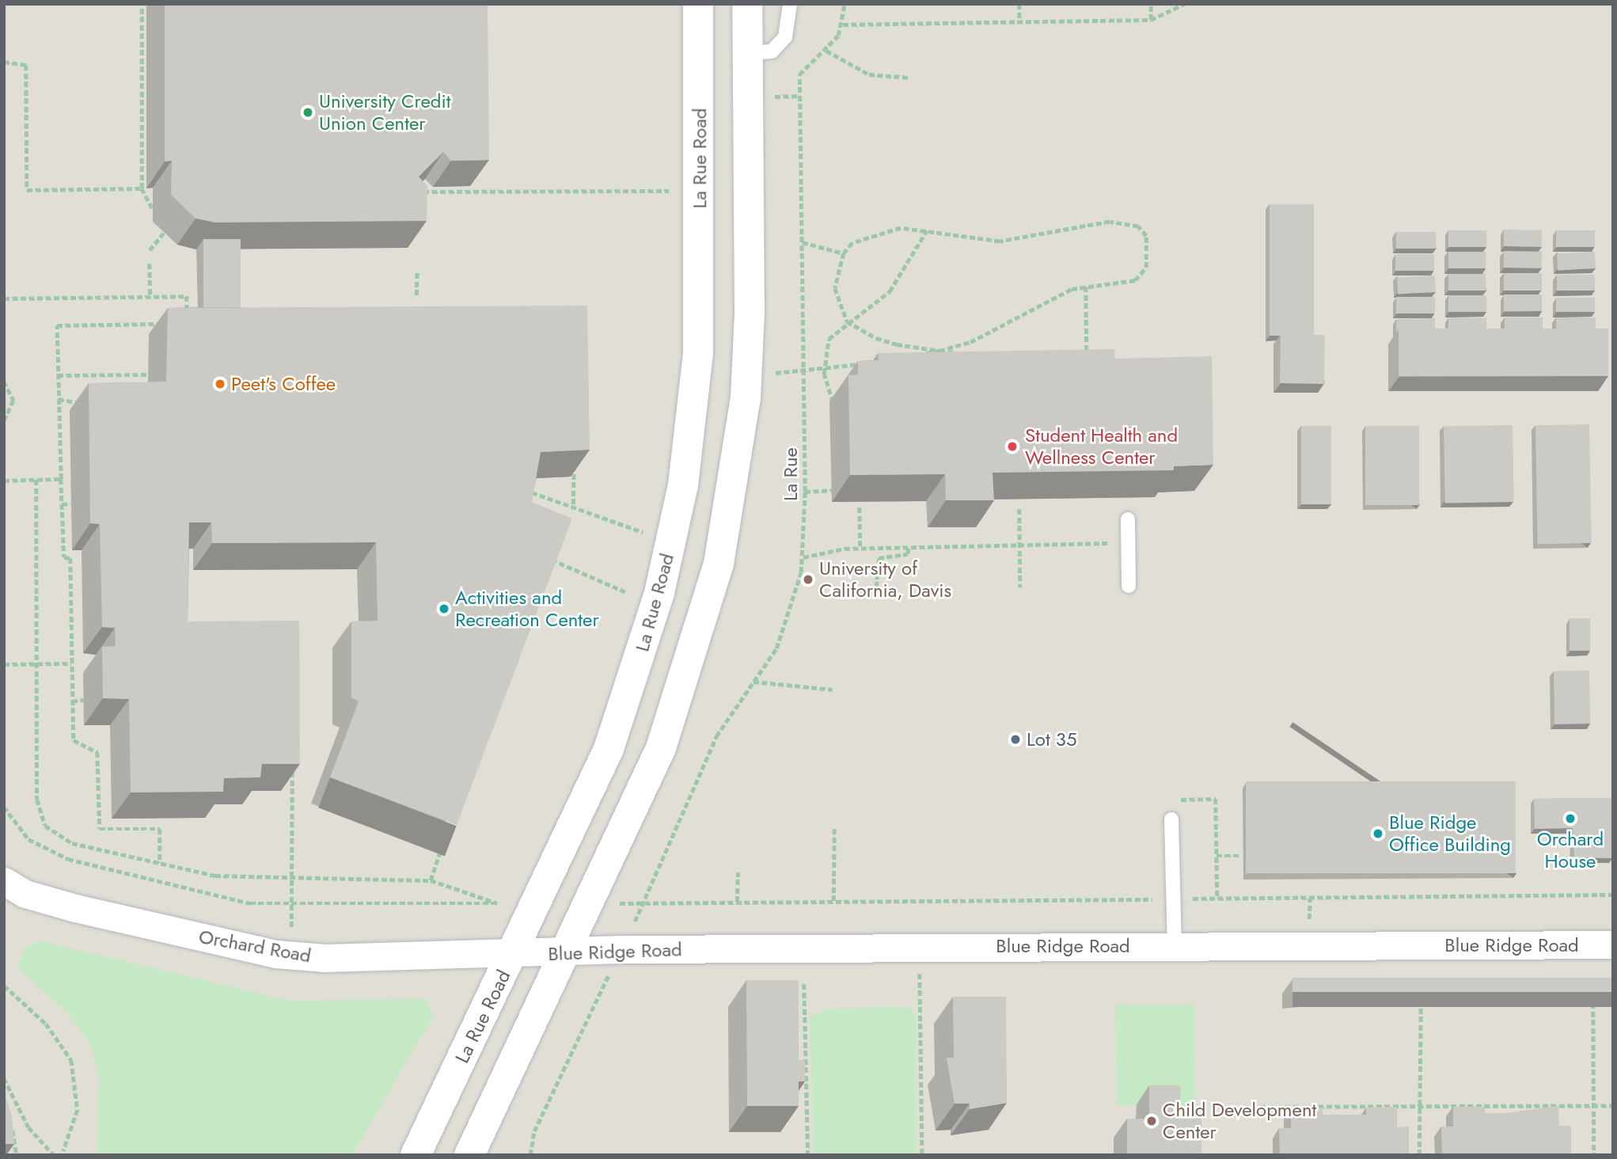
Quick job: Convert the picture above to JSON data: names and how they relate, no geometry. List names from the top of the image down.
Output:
{
  "streets": {
    "main road": ["La Rue Road"],
    "street": ["Blue Ridge Road", "Orchard Road"],
    "path": ["La Rue"]
  },
  "crossings": [
    ["La Rue Road", "Blue Ridge Road"],
    ["La Rue Road", "Orchard Road"],
    ["Blue Ridge Road", "Orchard Road"]
  ],
  "places": [
    "University Credit Union Center",
    "Peet's Coffee",
    "Student Health and Wellness Center",
    "University of California, Davis",
    "Activities and Recreation Center",
    "Lot 35",
    "Orchard House",
    "Blue Ridge Office Building",
    "Child Development Center"
  ]
}
